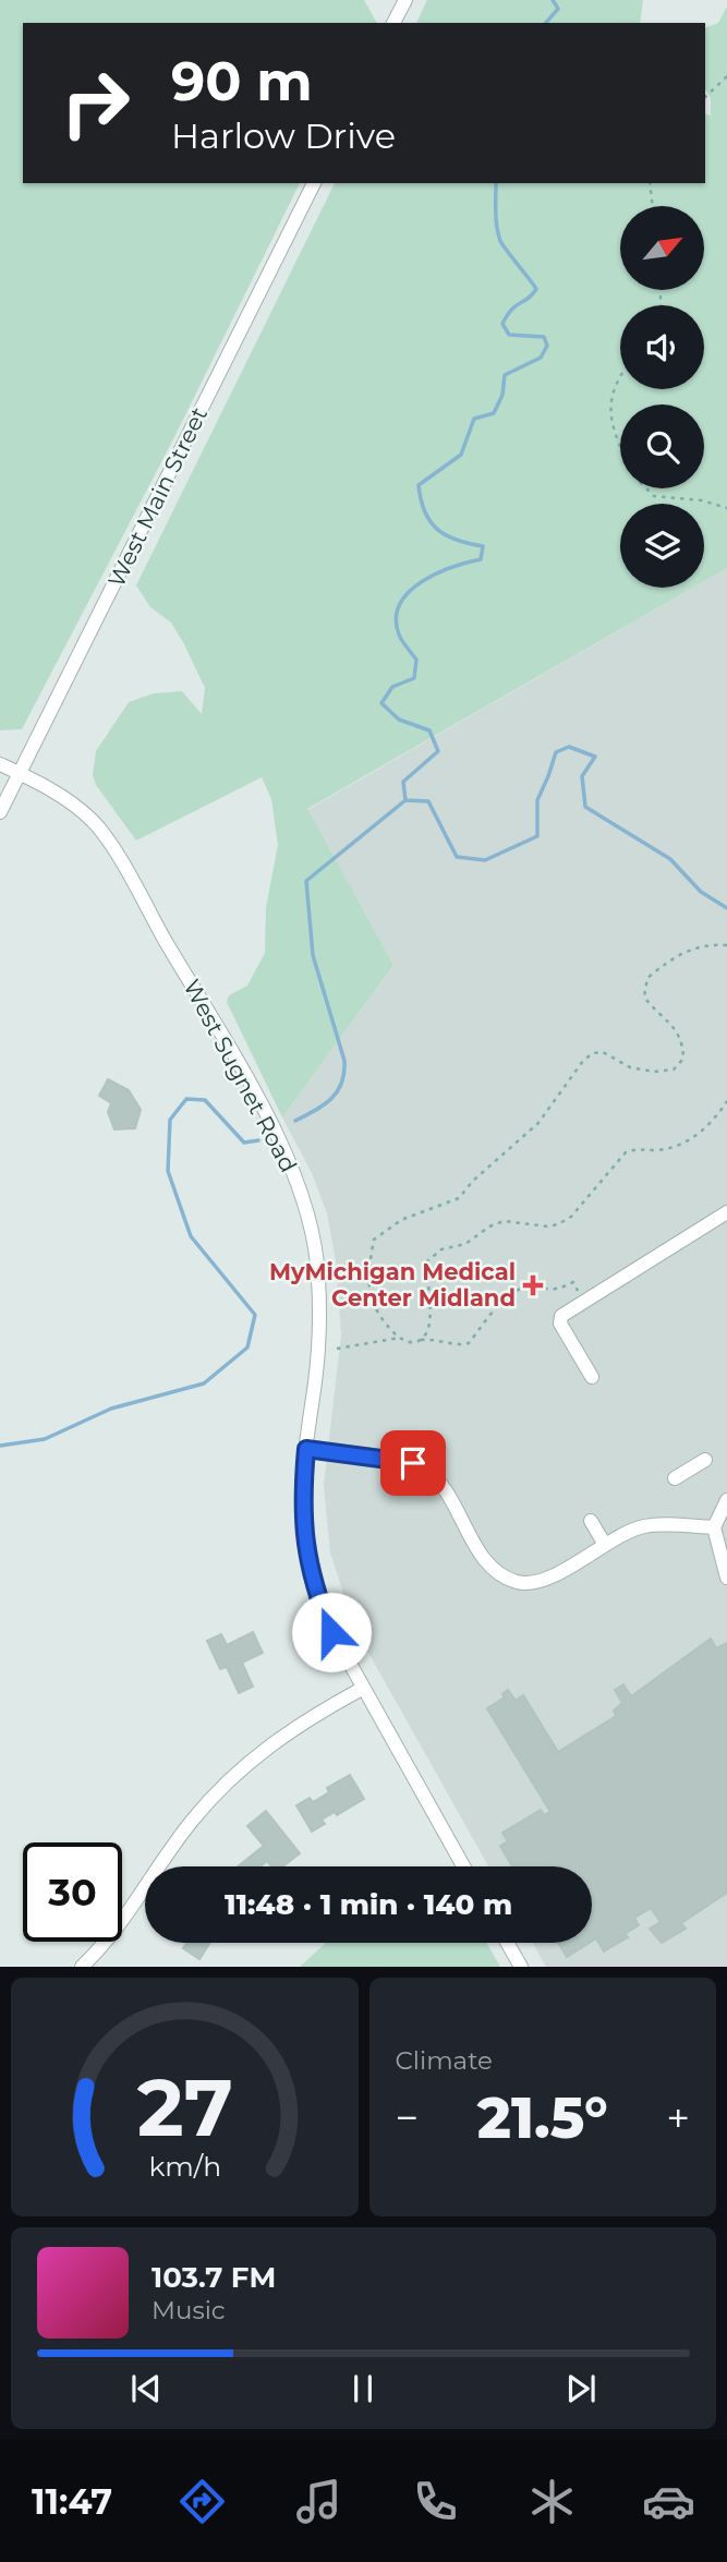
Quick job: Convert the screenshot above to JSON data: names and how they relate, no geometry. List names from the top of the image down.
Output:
{
  "streets": {
    "street": ["West Main Street", "West Sugnet Road"]
  },
  "crossings": [
    ["West Main Street", "West Sugnet Road"]
  ],
  "places": {
    "health": ["MyMichigan Medical Center Midland"]
  },
  "north": "top right",
  "page": {
    "turn": ["90 m", "Harlow Drive"],
    "limit": "30",
    "trip": "11:48 · 1 min · 140 m",
    "tile": "Climate",
    "heat": ["−", "21.5°", "+"],
    "song": ["103.7 FM", "Music"],
    "tabs": "11:47",
    "gauge": ["27", "km/h"]
  }
}
